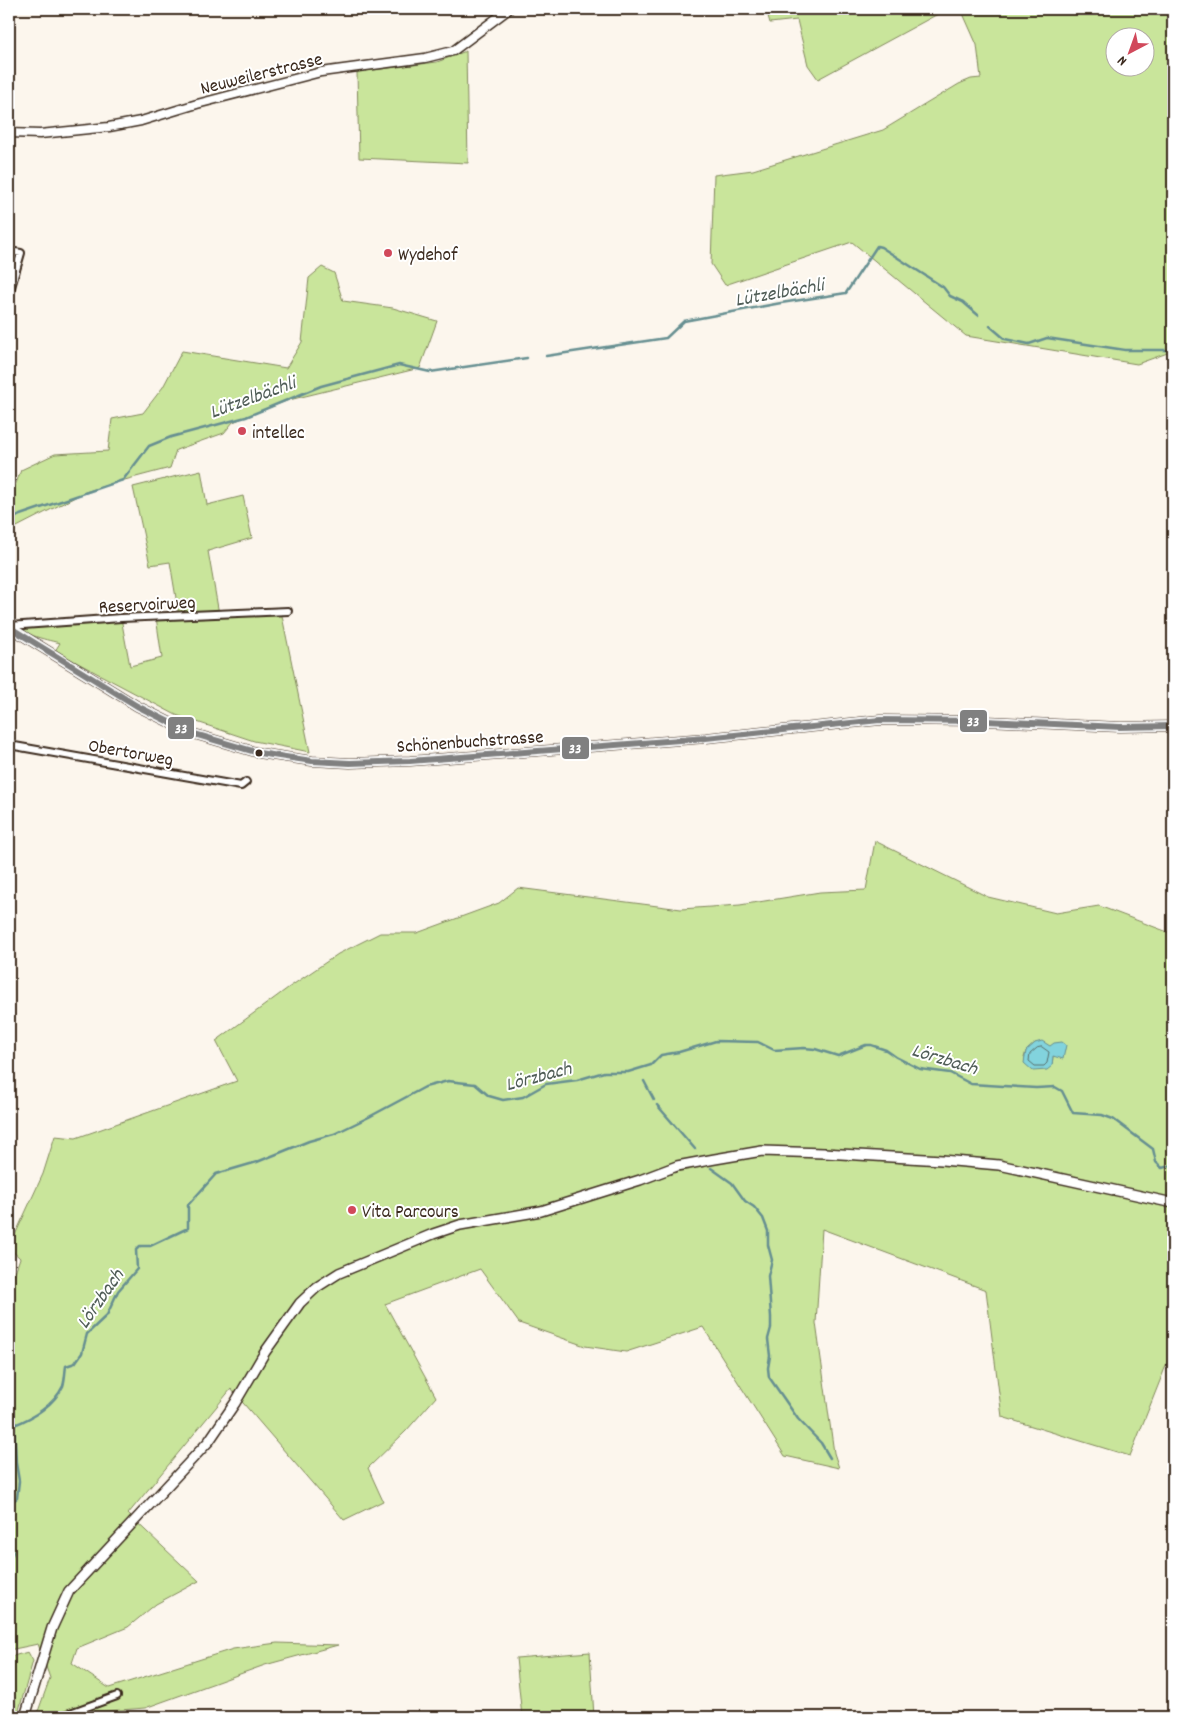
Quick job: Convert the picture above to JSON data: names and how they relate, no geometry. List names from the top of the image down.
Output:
{
  "streets": {
    "street": [
      "Neuweilerstrasse",
      "Reservoirweg",
      "Schönenbuchstrasse",
      "Obertorweg"
    ]
  },
  "crossings": [
    ["Reservoirweg", "Schönenbuchstrasse"]
  ],
  "water": ["Lützelbächli", "Lörzbach"],
  "places": ["Wydehof", "intellec", "Vita Parcours"],
  "lines": ["transit line 33"],
  "north": "bottom left"
}
